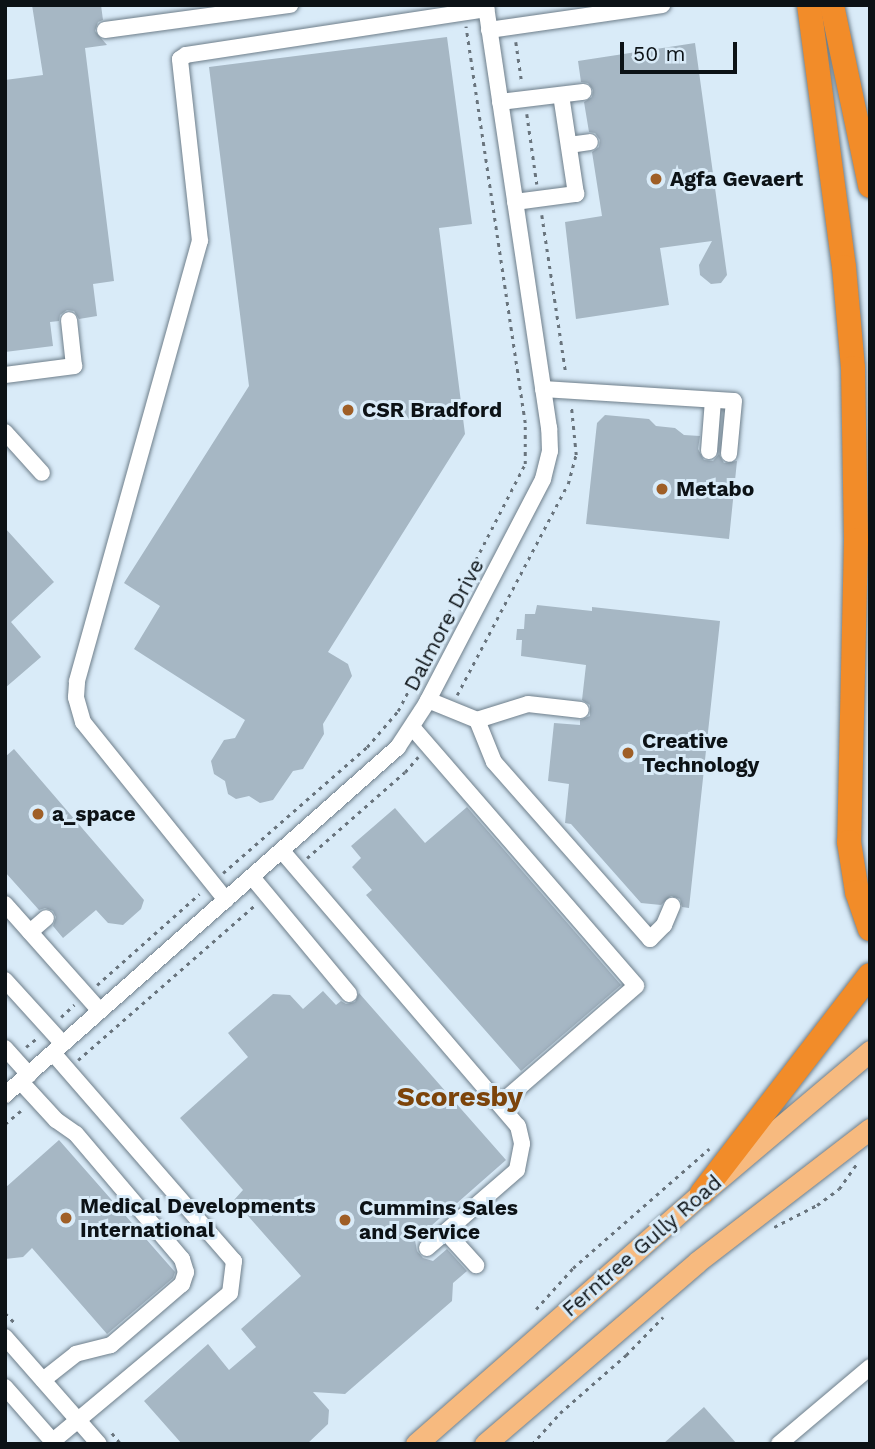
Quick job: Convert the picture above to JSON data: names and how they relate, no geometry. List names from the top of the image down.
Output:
{
  "streets": {
    "main road": ["Ferntree Gully Road"],
    "street": ["Dalmore Drive"]
  },
  "districts": ["Scoresby"],
  "places": [
    "Agfa Gevaert",
    "CSR Bradford",
    "Metabo",
    "Creative Technology",
    "a_space",
    "Medical Developments International",
    "Cummins Sales and Service"
  ],
  "scale_bar": "50 m"
}
